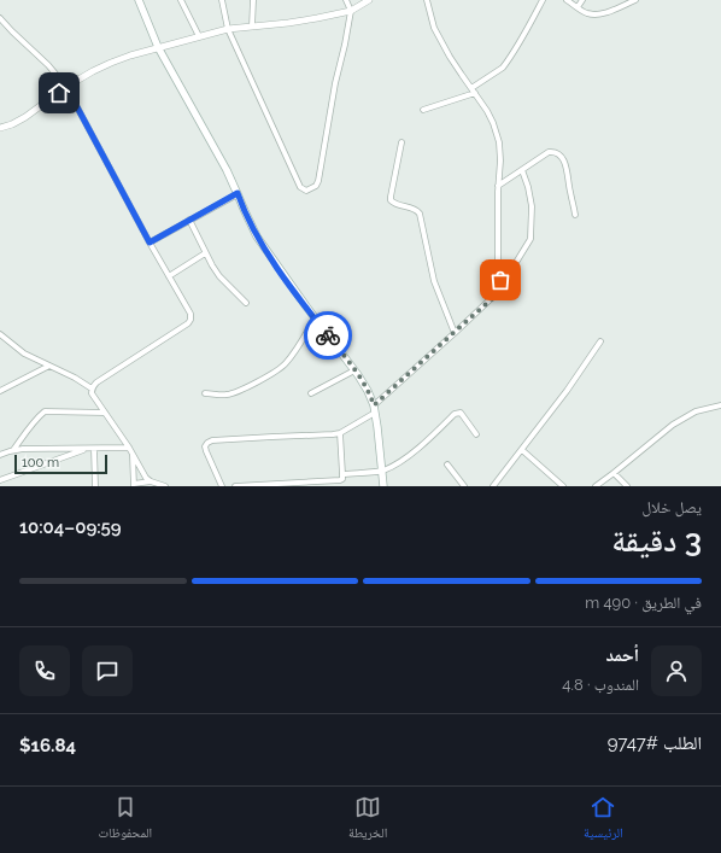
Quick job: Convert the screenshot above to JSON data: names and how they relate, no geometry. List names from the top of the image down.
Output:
{
  "scale_bar": "100 m",
  "page": {
    "scale": "100 m",
    "heading": ["3 دقيقة", "يصل خلال", "09:59–10:04"],
    "panel": [
      "أحمد",
      "المندوب · 4.8",
      "الطلب #9747",
      "$16.84"
    ],
    "bar": "في الطريق · 490 m",
    "tabs": ["الرئيسية", "الخريطة", "المحفوظات"]
  }
}
